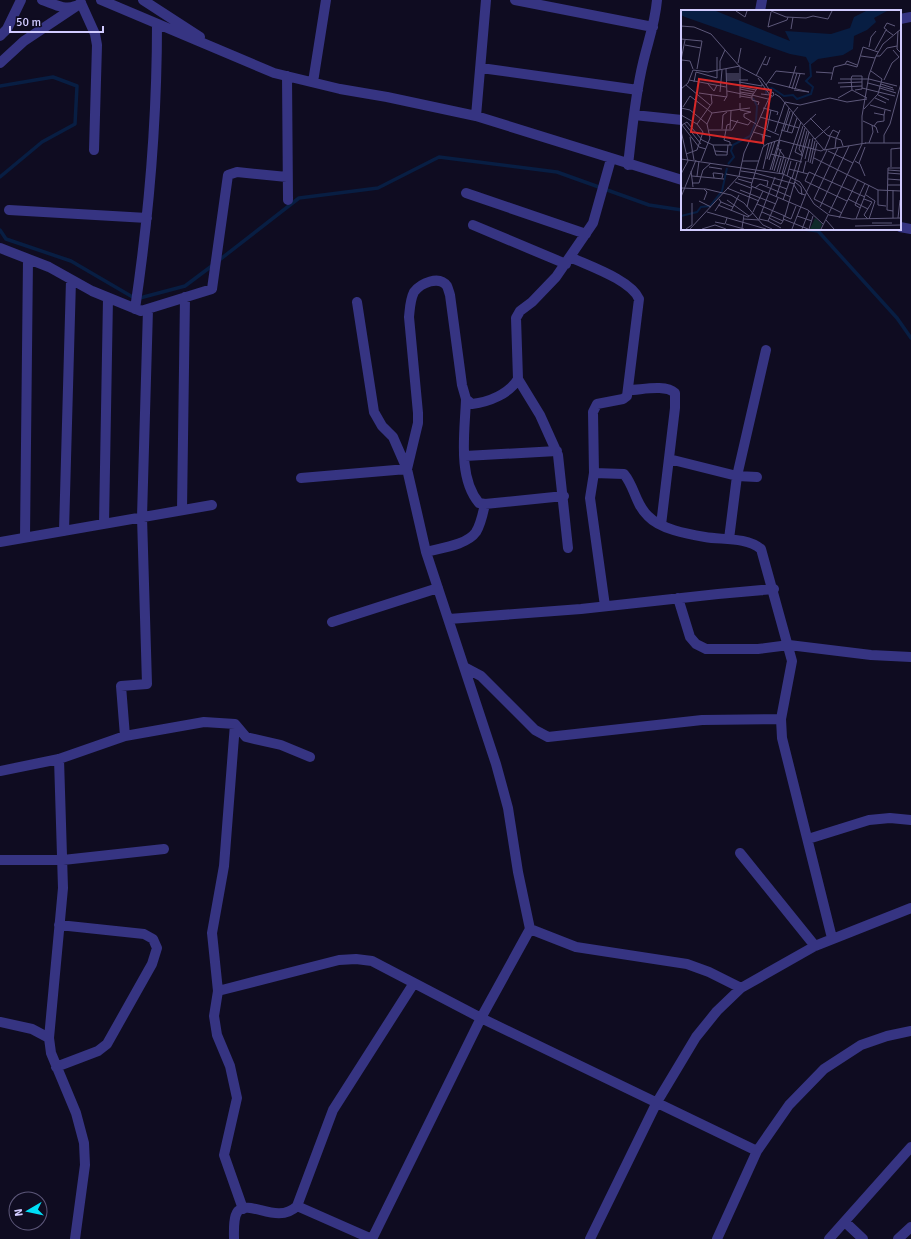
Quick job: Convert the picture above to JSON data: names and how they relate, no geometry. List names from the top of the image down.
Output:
{
  "scale_bar": "50 m",
  "north": "left"
}
